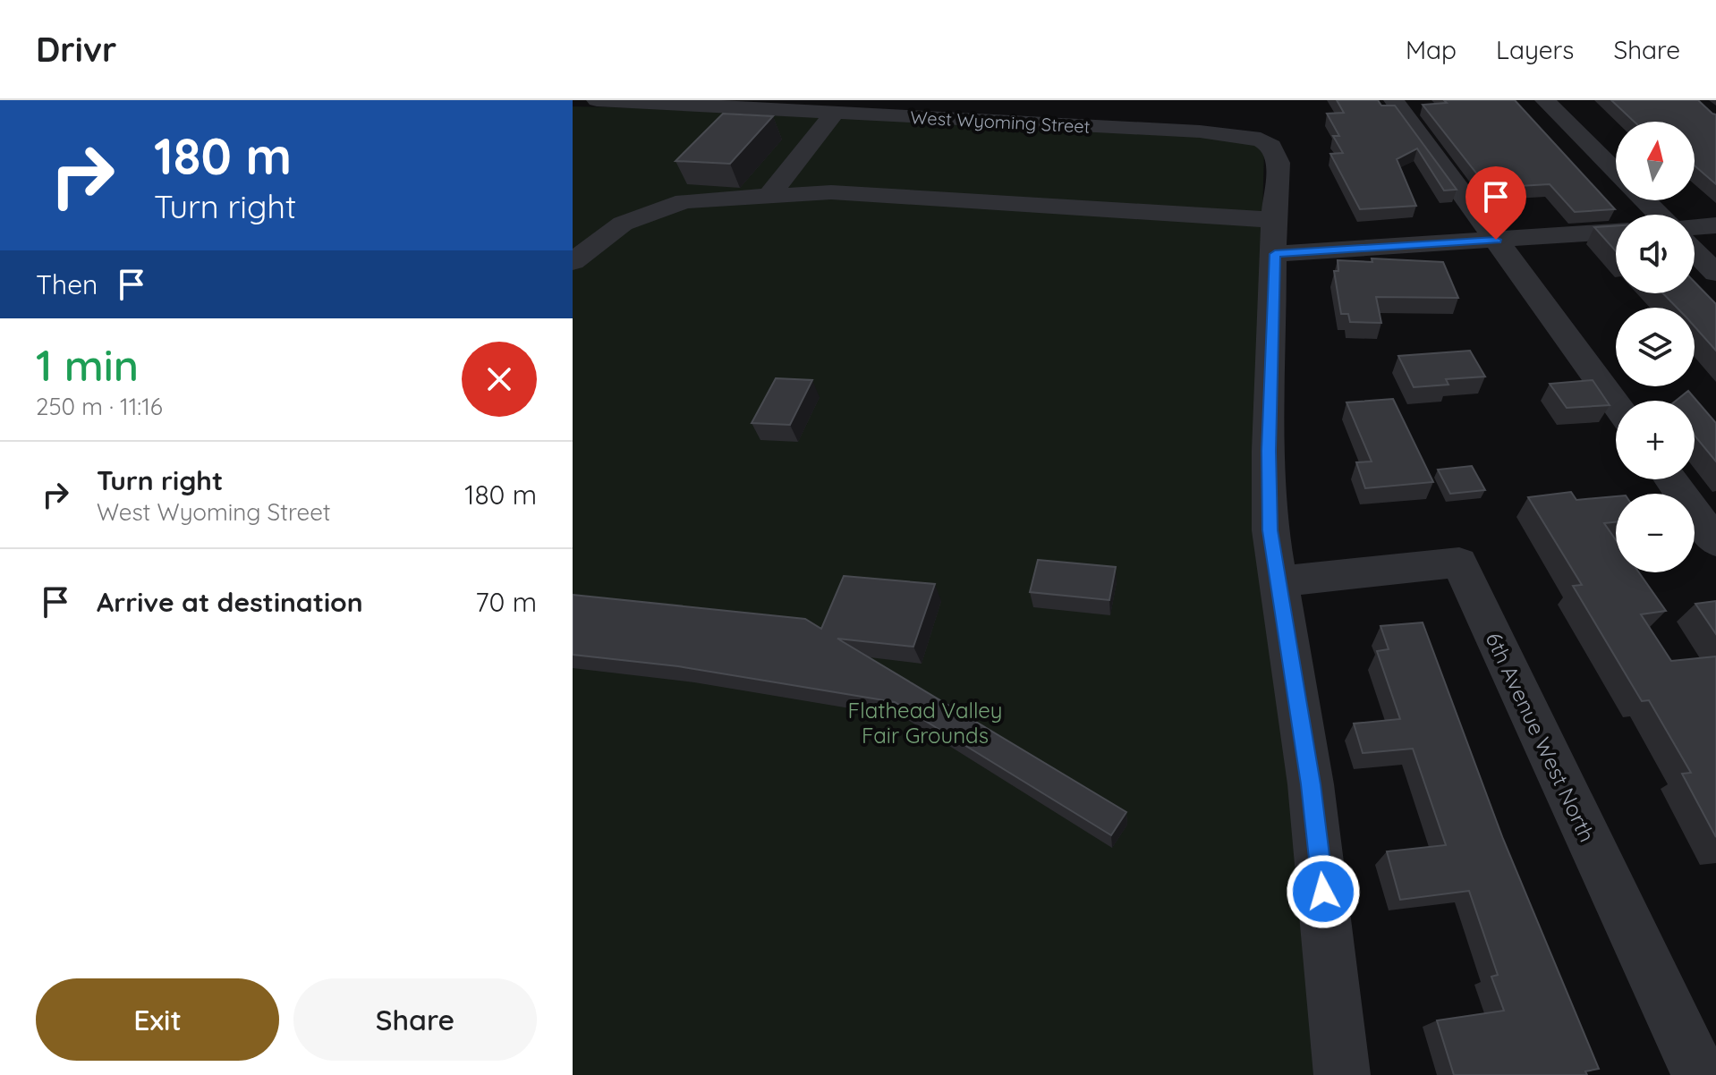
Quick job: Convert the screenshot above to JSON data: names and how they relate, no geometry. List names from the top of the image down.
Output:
{
  "streets": {
    "street": ["West Wyoming Street", "6th Avenue West North"]
  },
  "parks": ["Flathead Valley Fair Grounds"],
  "north": "top",
  "page": {
    "header": "Drivr",
    "nav": ["Map", "Layers", "Share"],
    "turn": ["180 m", "Turn right"],
    "map_buttons": ["+", "−"],
    "then": "Then",
    "heading": ["1 min", "250 m · 11:16"],
    "list": [
      {
        "name": "Turn right",
        "note": "West Wyoming Street",
        "value": "180 m"
      },
      {
        "name": "Arrive at destination",
        "value": "70 m"
      }
    ],
    "buttons": ["Exit", "Share"]
  }
}
